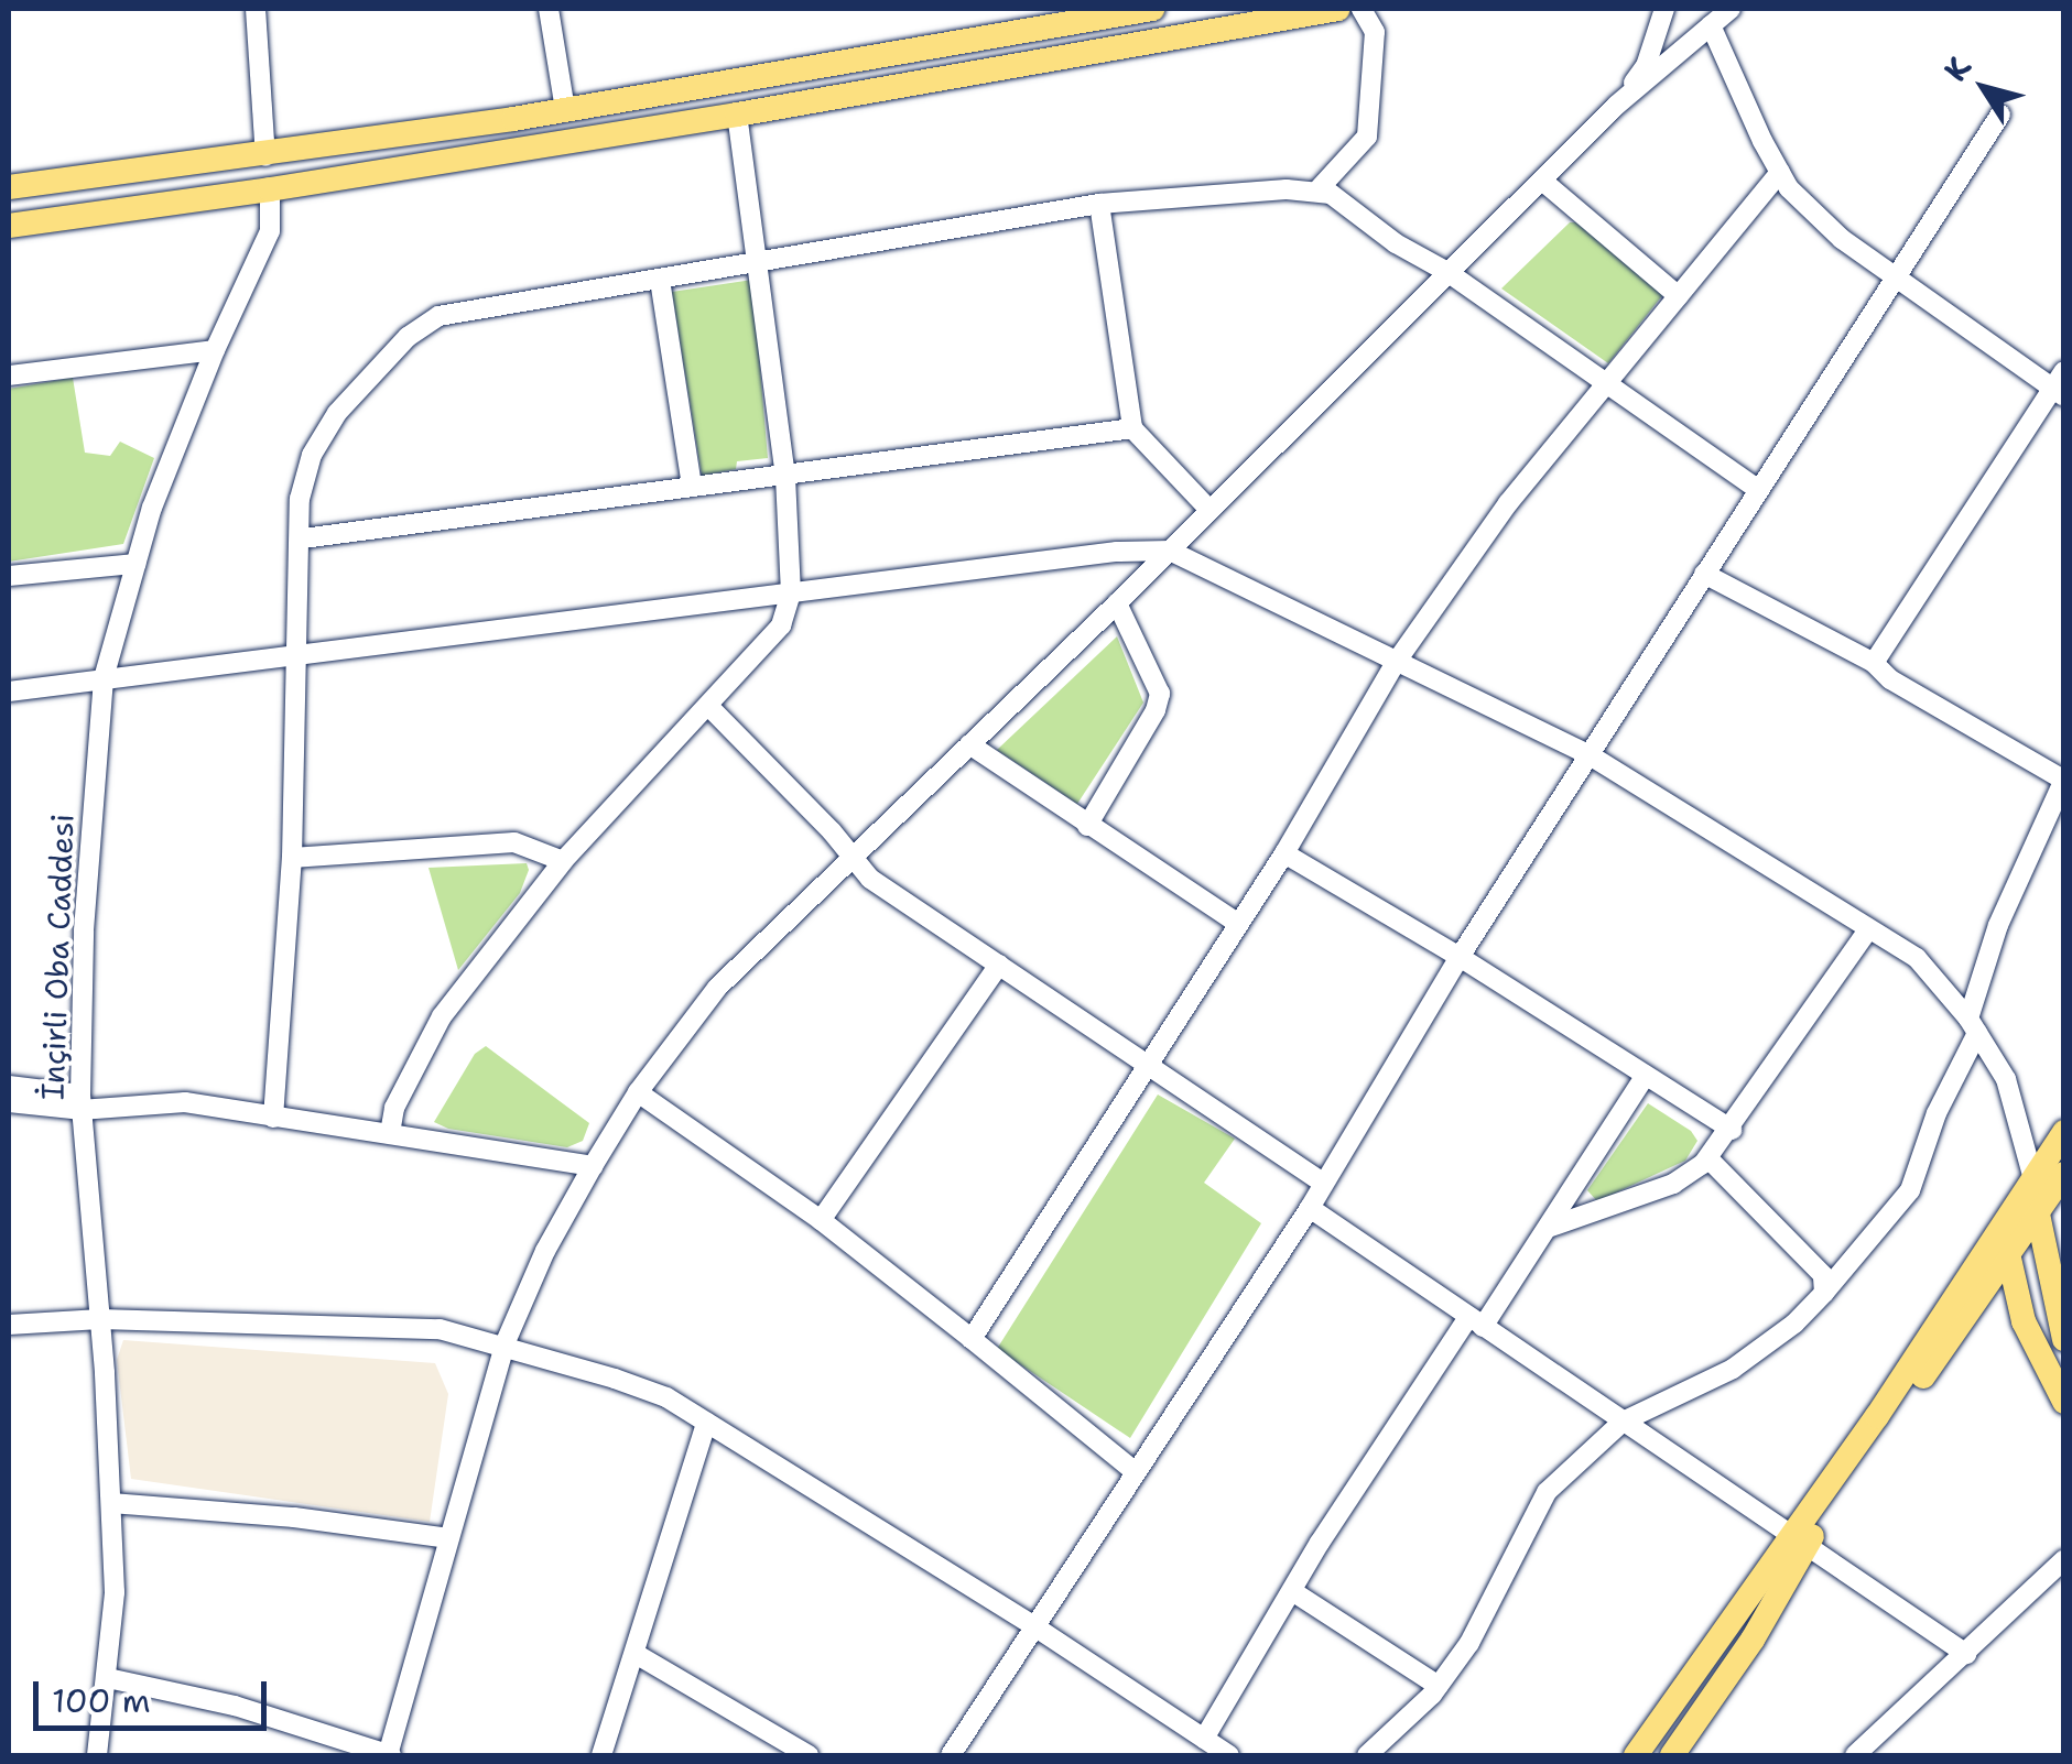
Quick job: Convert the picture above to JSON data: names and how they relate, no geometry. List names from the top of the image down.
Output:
{
  "streets": {
    "street": ["İnçirli Oba Caddesi"]
  },
  "scale_bar": "100 m",
  "north": "top left"
}
